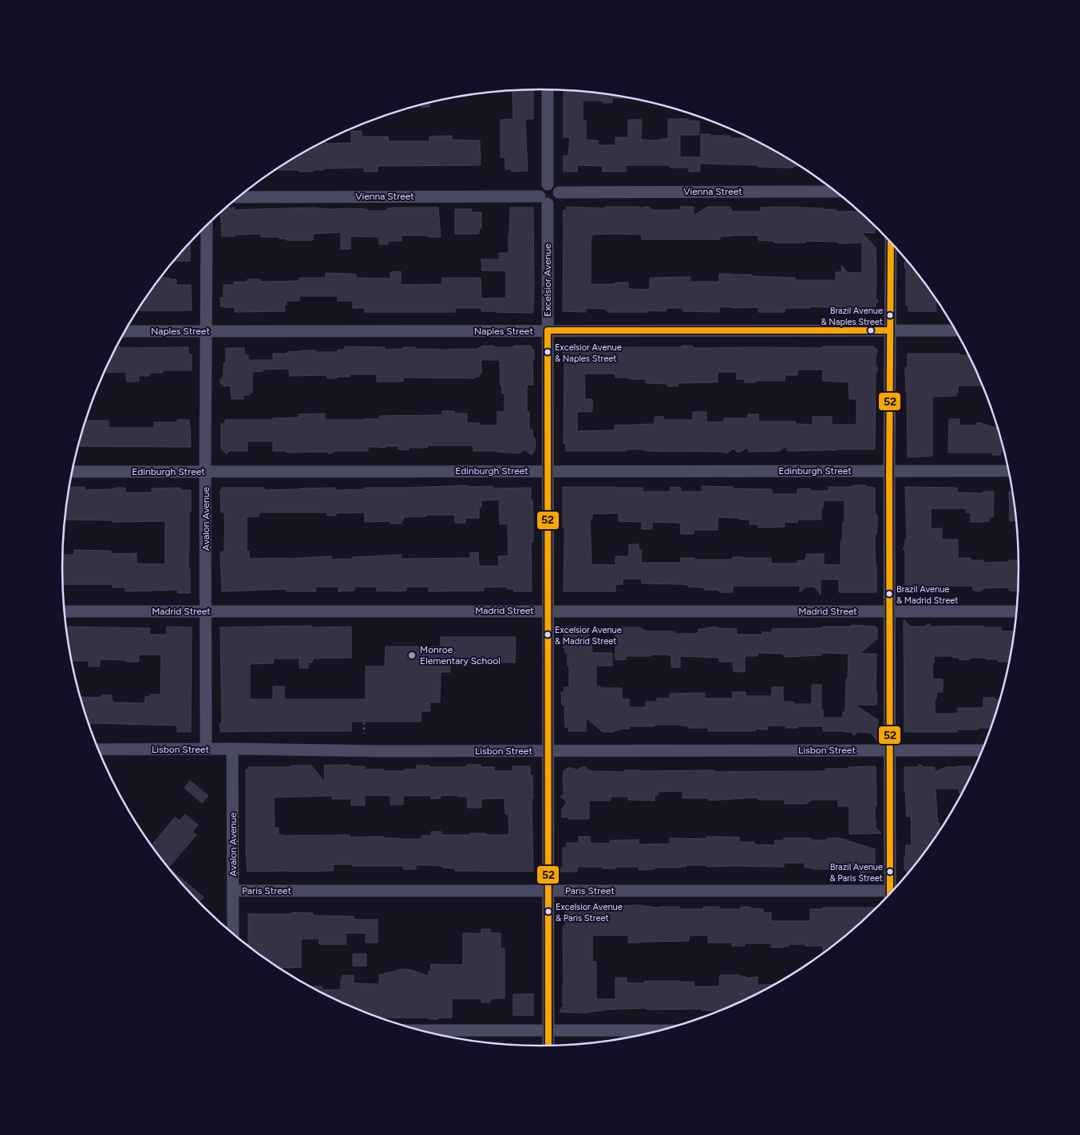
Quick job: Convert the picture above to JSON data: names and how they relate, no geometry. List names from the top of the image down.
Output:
{
  "streets": {
    "street": [
      "Vienna Street",
      "Excelsior Avenue",
      "Naples Street",
      "Edinburgh Street",
      "Avalon Avenue",
      "Madrid Street",
      "Lisbon Street",
      "Paris Street"
    ]
  },
  "crossings": [
    ["Vienna Street", "Excelsior Avenue"],
    ["Excelsior Avenue", "Naples Street"],
    ["Excelsior Avenue", "Edinburgh Street"],
    ["Excelsior Avenue", "Madrid Street"],
    ["Excelsior Avenue", "Lisbon Street"],
    ["Excelsior Avenue", "Paris Street"],
    ["Naples Street", "Avalon Avenue"],
    ["Edinburgh Street", "Avalon Avenue"],
    ["Avalon Avenue", "Madrid Street"],
    ["Avalon Avenue", "Lisbon Street"],
    ["Avalon Avenue", "Paris Street"]
  ],
  "places": [
    "Brazil Avenue & Naples Street",
    "Excelsior Avenue & Naples Street",
    "Brazil Avenue & Madrid Street",
    "Excelsior Avenue & Madrid Street",
    "Monroe Elementary School",
    "Brazil Avenue & Paris Street",
    "Excelsior Avenue & Paris Street"
  ],
  "lines": ["transit line 52"]
}
